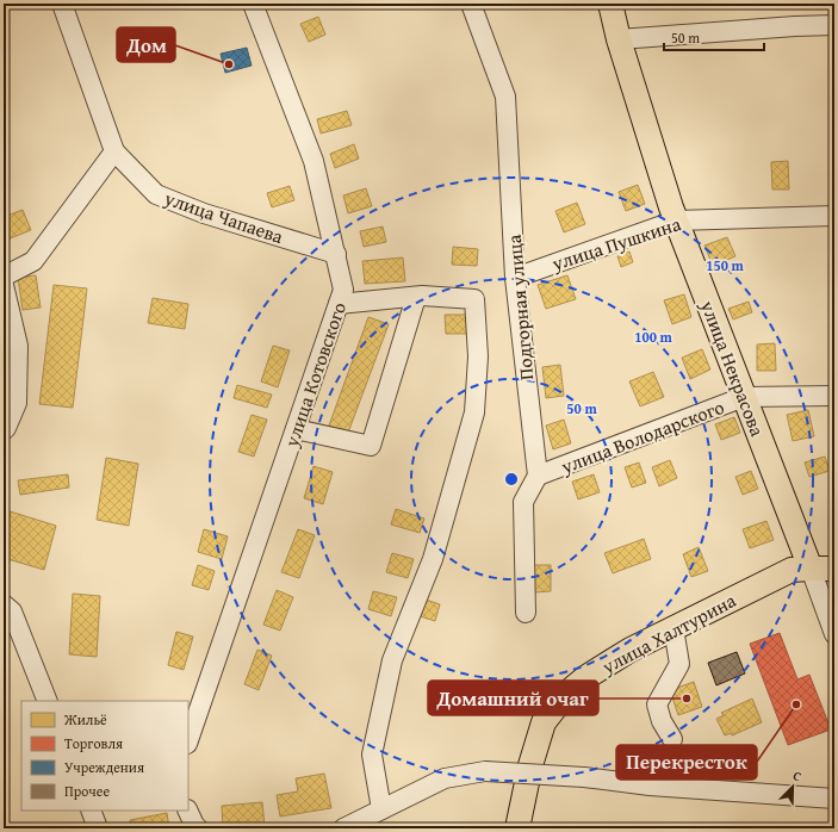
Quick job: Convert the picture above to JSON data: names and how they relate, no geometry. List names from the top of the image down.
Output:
{
  "streets": {
    "main road": ["улица Некрасова", "улица Халтурина"],
    "street": [
      "улица Чапаева",
      "улица Пушкина",
      "Подгорная улица",
      "улица Котовского",
      "улица Володарского"
    ]
  },
  "crossings": [
    ["улица Чапаева", "улица Котовского"],
    ["улица Пушкина", "Подгорная улица"],
    ["улица Пушкина", "улица Некрасова"],
    ["Подгорная улица", "улица Володарского"],
    ["улица Некрасова", "улица Володарского"],
    ["улица Некрасова", "улица Халтурина"]
  ],
  "places": ["Дом", "Домашний очаг", "Перекресток"],
  "legend": [
    "Жильё",
    "Торговля",
    "Учреждения",
    "Прочее"
  ],
  "scale_bar": "50 m",
  "north": "top right",
  "rings": ["150 m", "100 m", "50 m"]
}
